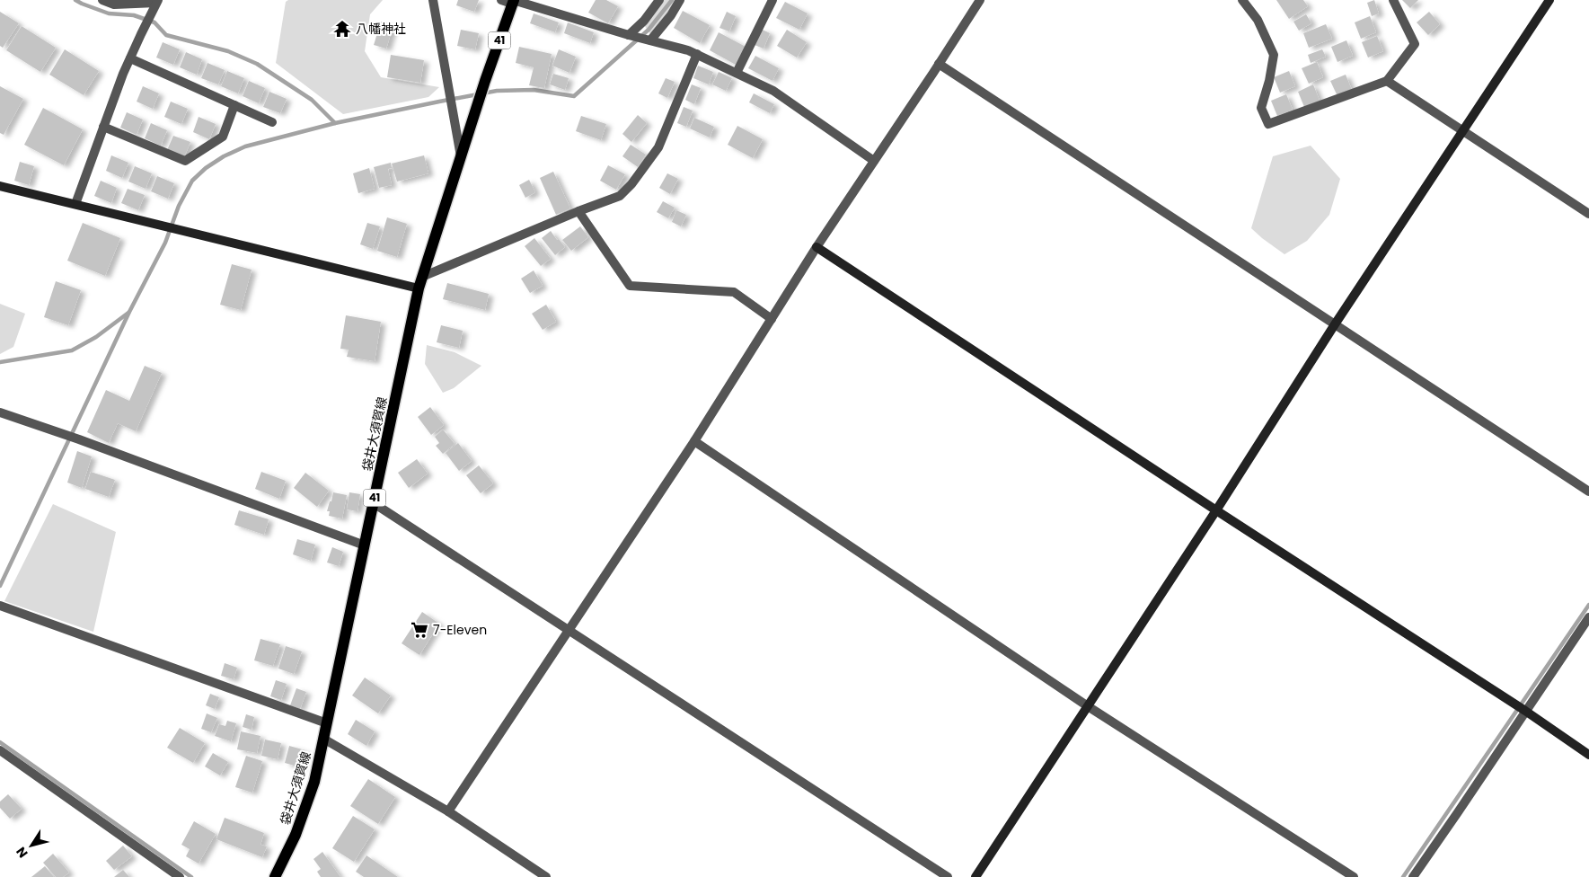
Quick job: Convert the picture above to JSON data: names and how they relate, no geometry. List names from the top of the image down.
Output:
{
  "streets": {
    "main road": ["41", "袋井大須賀線"]
  },
  "places": {
    "temple": ["八幡神社"],
    "supermarket": ["7-Eleven"]
  },
  "north": "bottom left"
}
